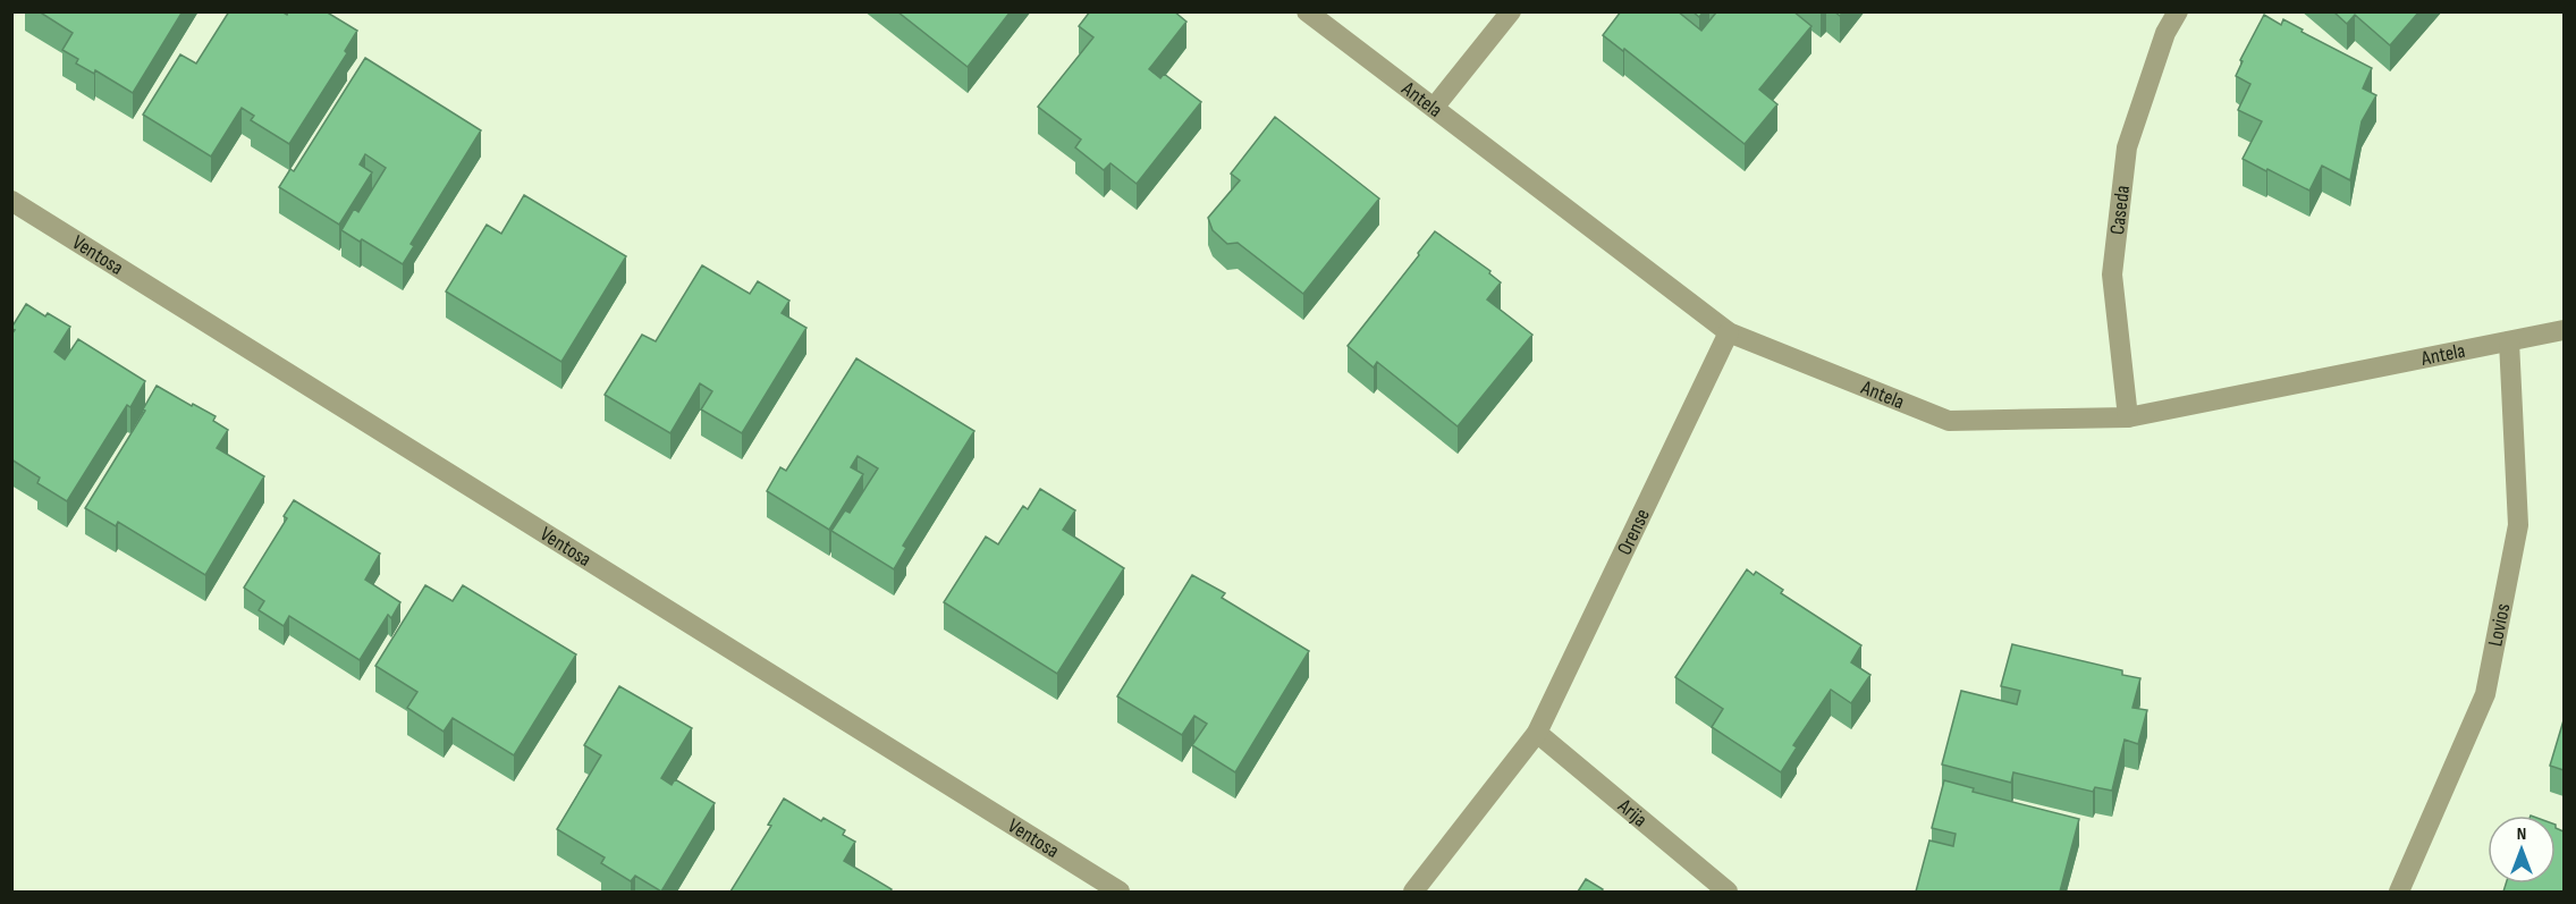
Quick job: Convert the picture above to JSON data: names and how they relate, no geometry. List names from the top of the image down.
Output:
{
  "streets": {
    "street": [
      "Antela",
      "Caseda",
      "Ventosa",
      "Orense",
      "Lovios",
      "Arija"
    ]
  },
  "crossings": [
    ["Antela", "Caseda"],
    ["Antela", "Orense"],
    ["Antela", "Lovios"],
    ["Orense", "Arija"]
  ],
  "north": "top"
}
